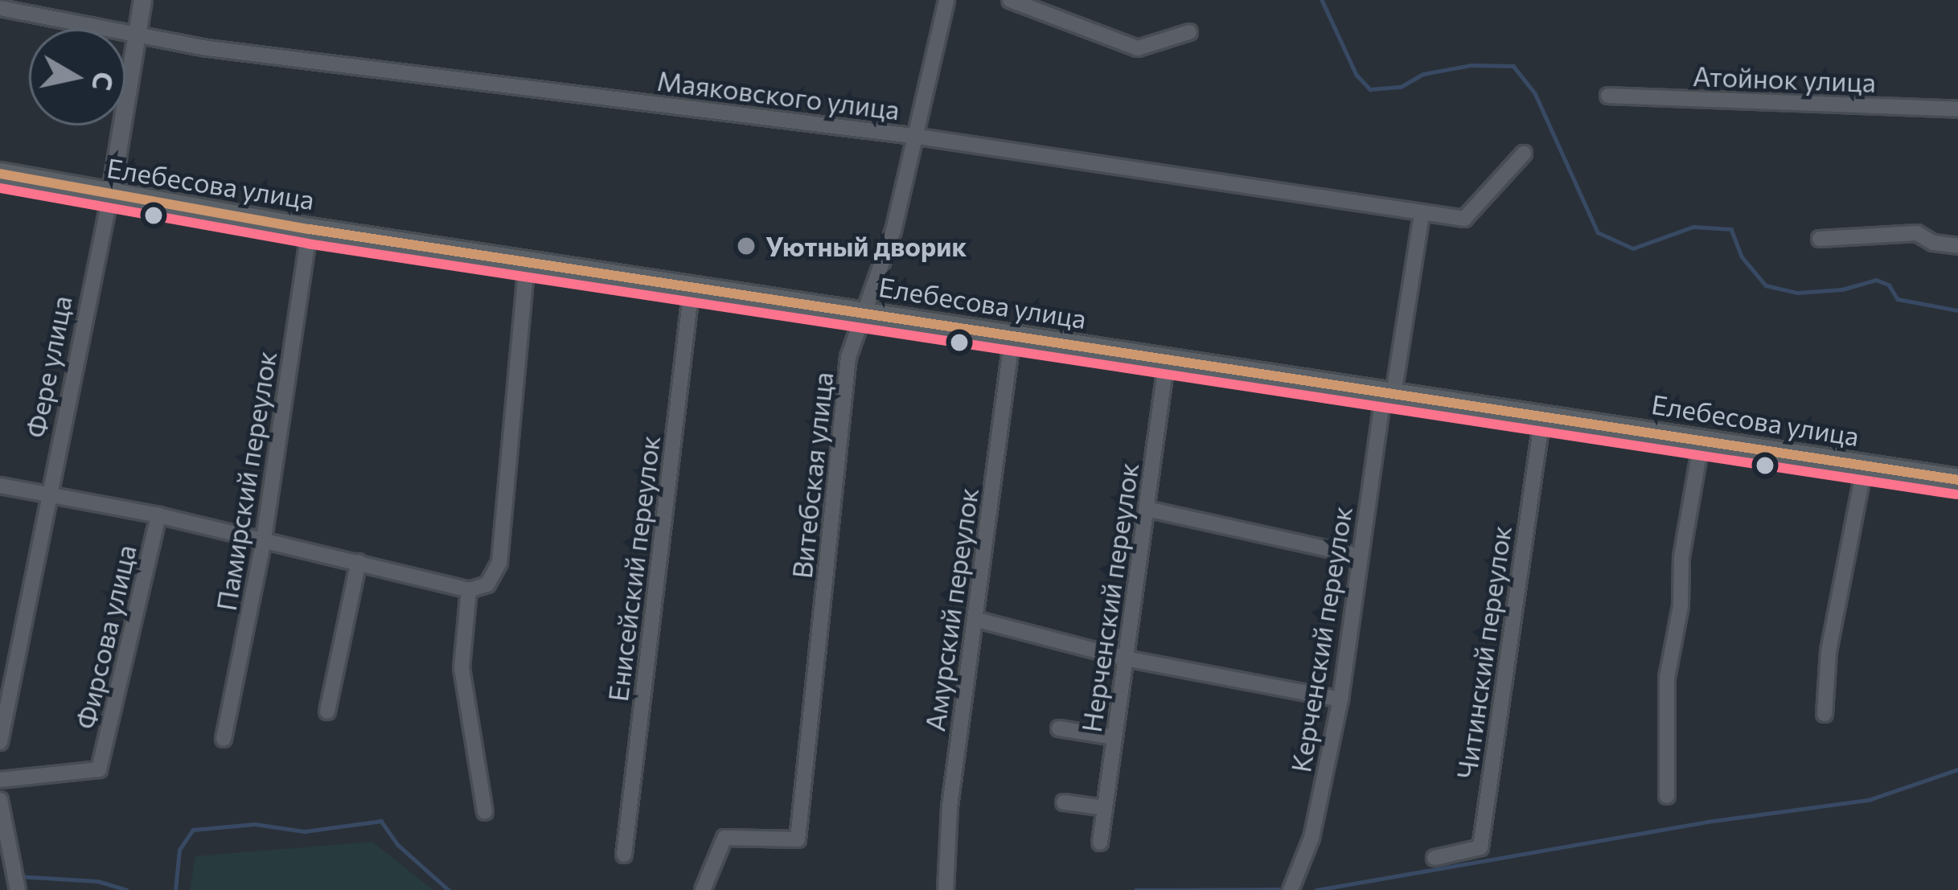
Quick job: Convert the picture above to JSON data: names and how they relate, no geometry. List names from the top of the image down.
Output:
{
  "streets": {
    "main road": ["Елебесова улица"],
    "street": [
      "Атойнок улица",
      "Маяковского улица",
      "Фере улица",
      "Витебская улица",
      "Памирский переулок",
      "Енисейский переулок",
      "Нерченский переулок",
      "Амурский переулок",
      "Фирсова улица",
      "Керченский переулок",
      "Читинский переулок"
    ]
  },
  "crossings": [
    ["Маяковского улица", "Фере улица"],
    ["Маяковского улица", "Витебская улица"],
    ["Маяковского улица", "Керченский переулок"],
    ["Елебесова улица", "Фере улица"],
    ["Елебесова улица", "Витебская улица"],
    ["Елебесова улица", "Памирский переулок"],
    ["Елебесова улица", "Енисейский переулок"],
    ["Елебесова улица", "Нерченский переулок"],
    ["Елебесова улица", "Амурский переулок"],
    ["Елебесова улица", "Керченский переулок"],
    ["Елебесова улица", "Читинский переулок"],
    ["Фере улица", "Фирсова улица"],
    ["Памирский переулок", "Фирсова улица"]
  ],
  "places": ["Уютный дворик"],
  "north": "right"
}
